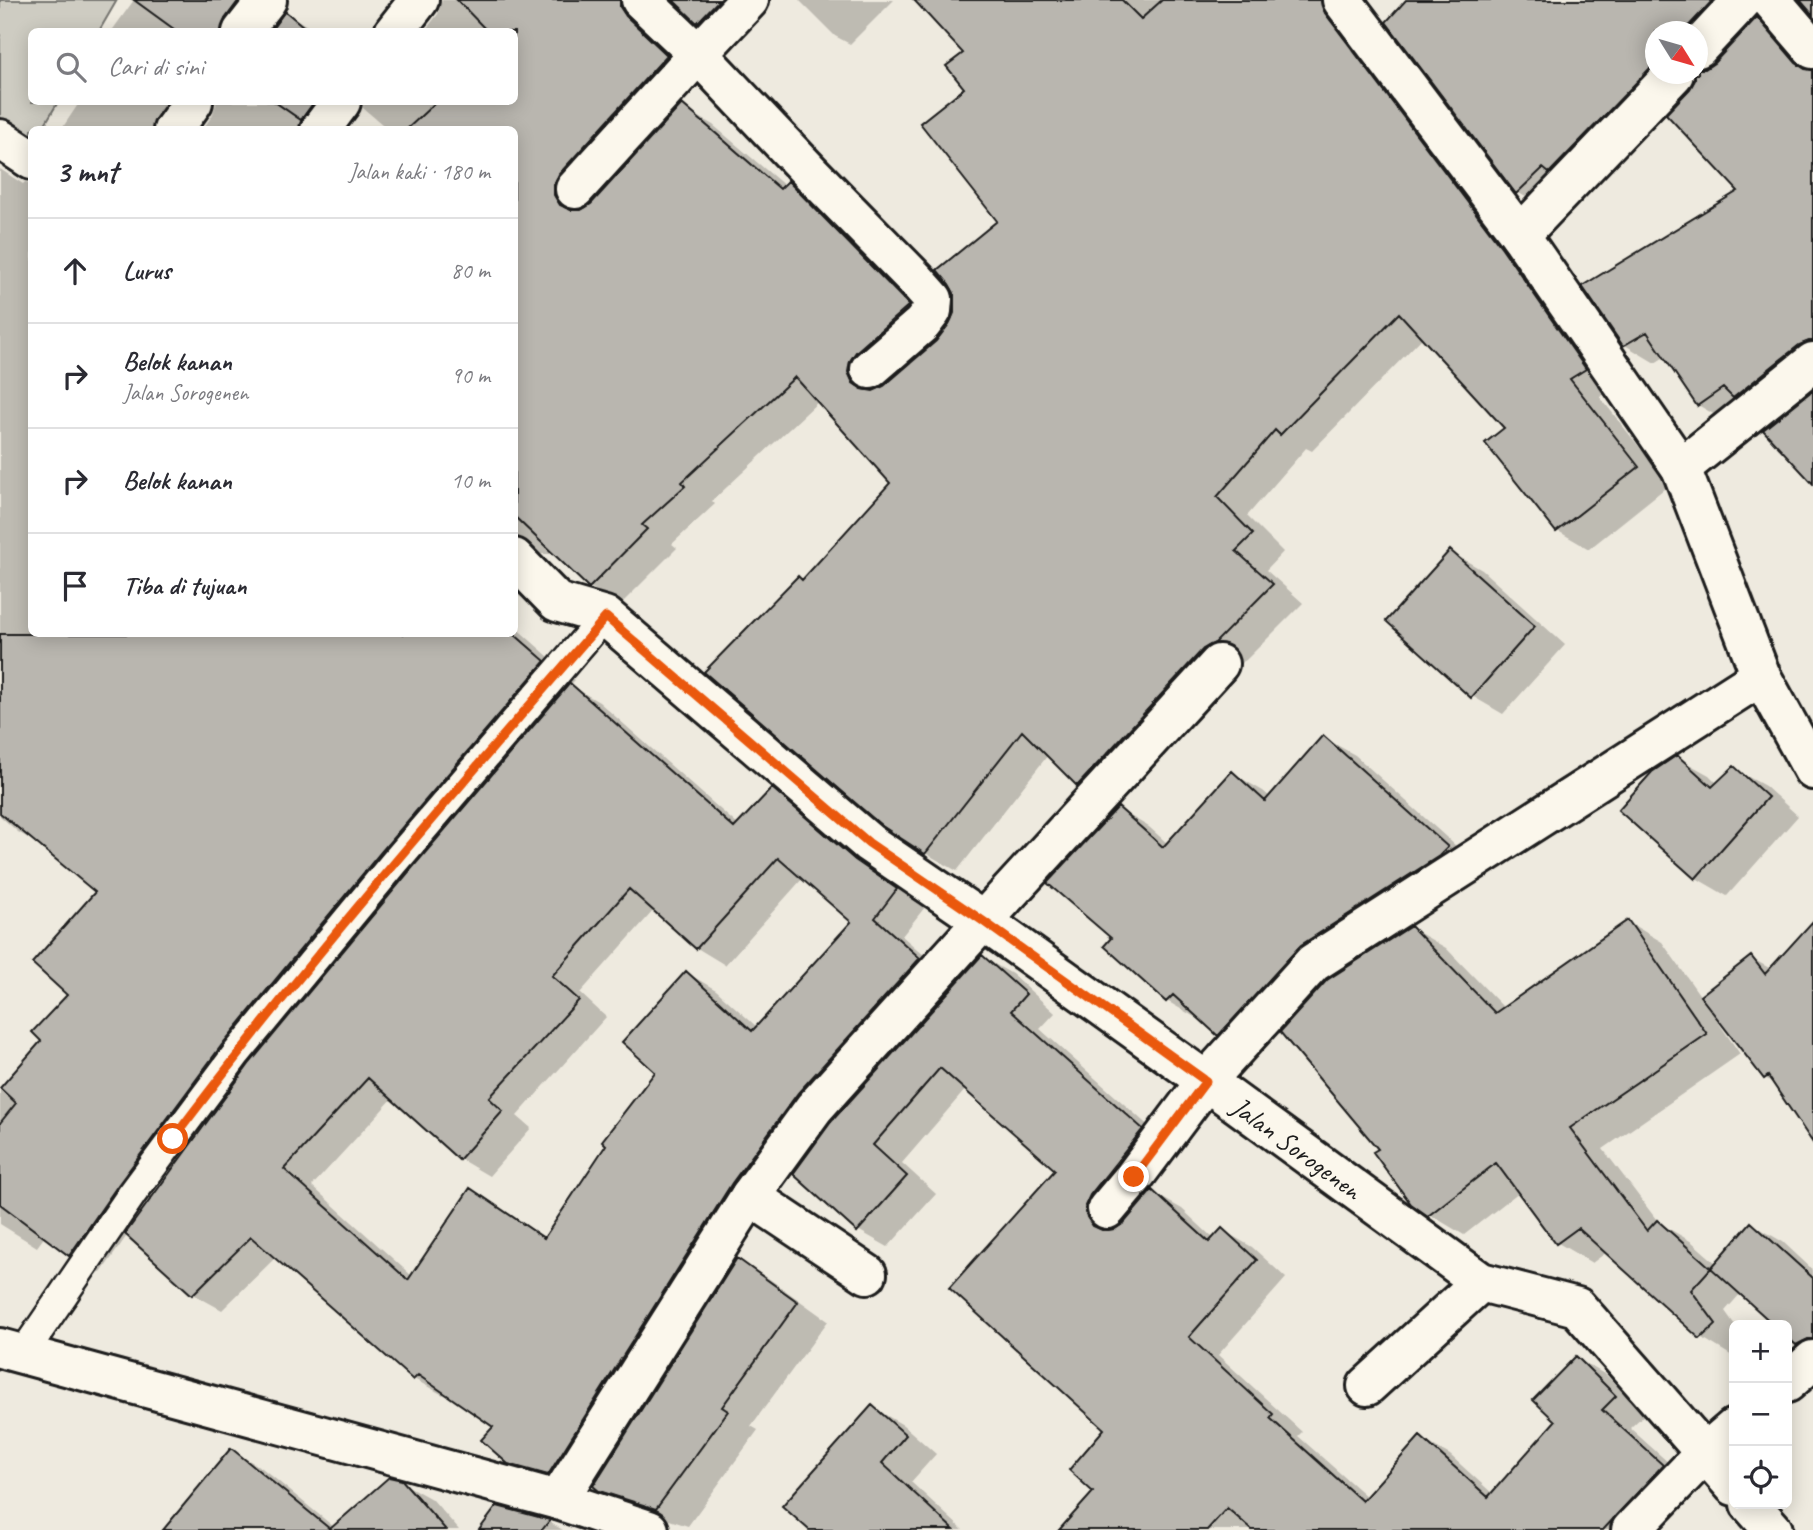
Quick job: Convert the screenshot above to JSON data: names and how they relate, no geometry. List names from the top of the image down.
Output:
{
  "streets": {
    "street": ["Jalan Sorogenen"]
  },
  "north": "bottom right",
  "page": {
    "search": "Cari di sini",
    "heading": ["3 mnt", "Jalan kaki · 180 m"],
    "list": [
      ["Lurus", "80 m"],
      ["Belok kanan", "Jalan Sorogenen", "90 m"],
      ["Belok kanan", "10 m"],
      "Tiba di tujuan"
    ],
    "map_buttons": ["+", "−"]
  }
}
